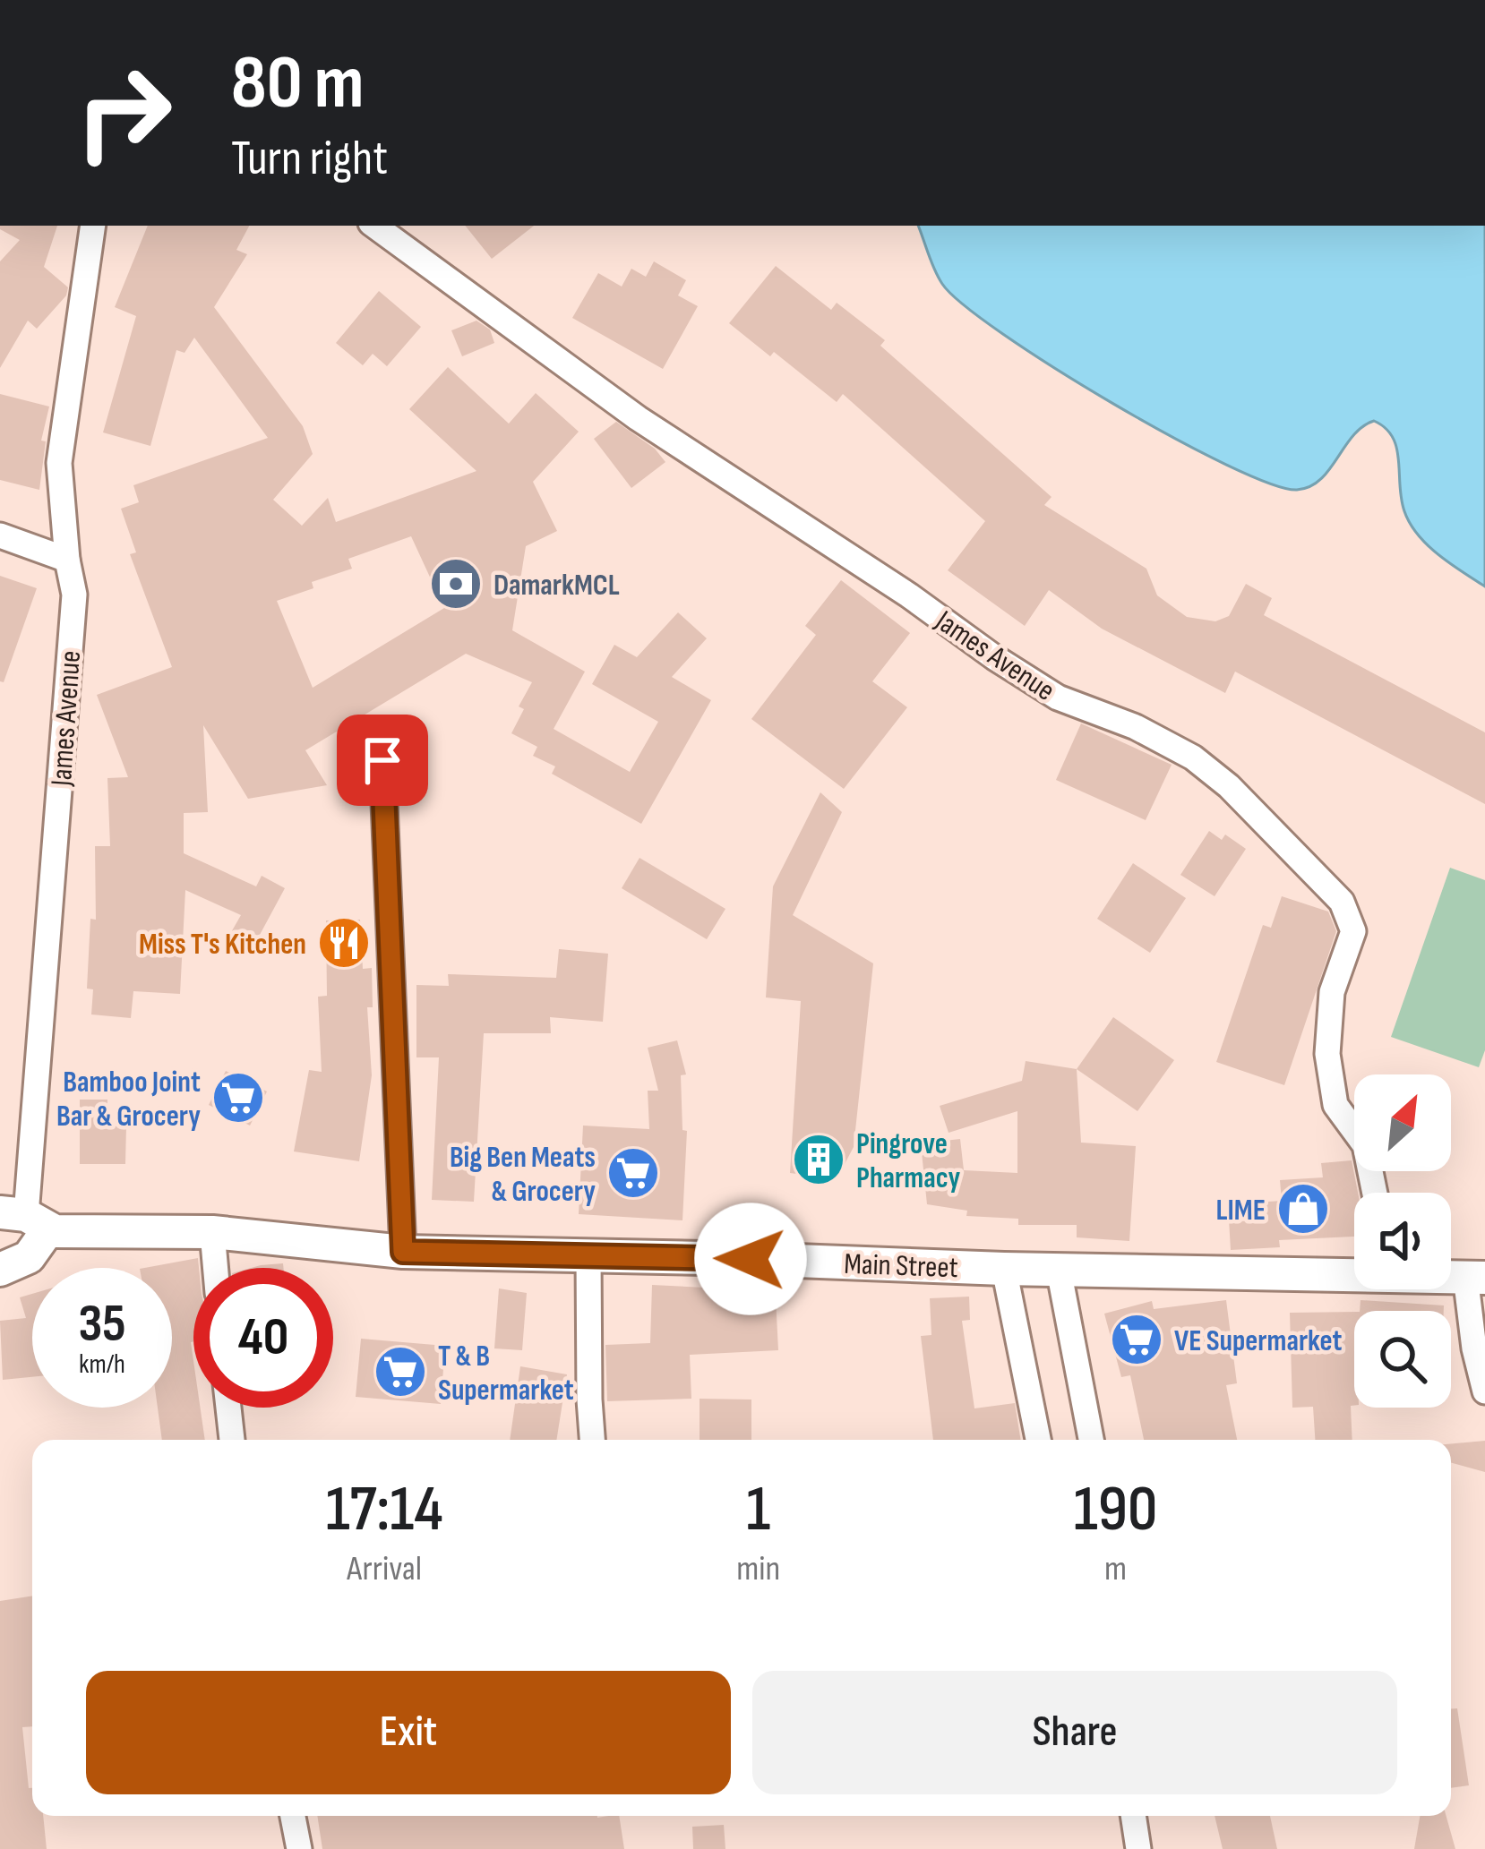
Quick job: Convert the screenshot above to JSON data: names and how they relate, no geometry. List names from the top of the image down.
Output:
{
  "streets": {
    "street": ["James Avenue", "Main Street"]
  },
  "crossings": [
    ["James Avenue", "Main Street"]
  ],
  "places": {
    "bank": ["DamarkMCL"],
    "restaurant": ["Miss T's Kitchen"],
    "supermarket": [
      "Bamboo Joint Bar & Grocery",
      "Big Ben Meats & Grocery",
      "VE Supermarket",
      "T & B Supermarket"
    ],
    "building": ["Pingrove Pharmacy"],
    "shop": ["LIME"]
  },
  "north": "top right",
  "page": {
    "turn": ["80 m", "Turn right"],
    "speed": "35 km/h",
    "limit": "40",
    "eta": [
      "17:14",
      "Arrival",
      "1",
      "min",
      "190",
      "m"
    ],
    "buttons": ["Exit", "Share"]
  }
}
